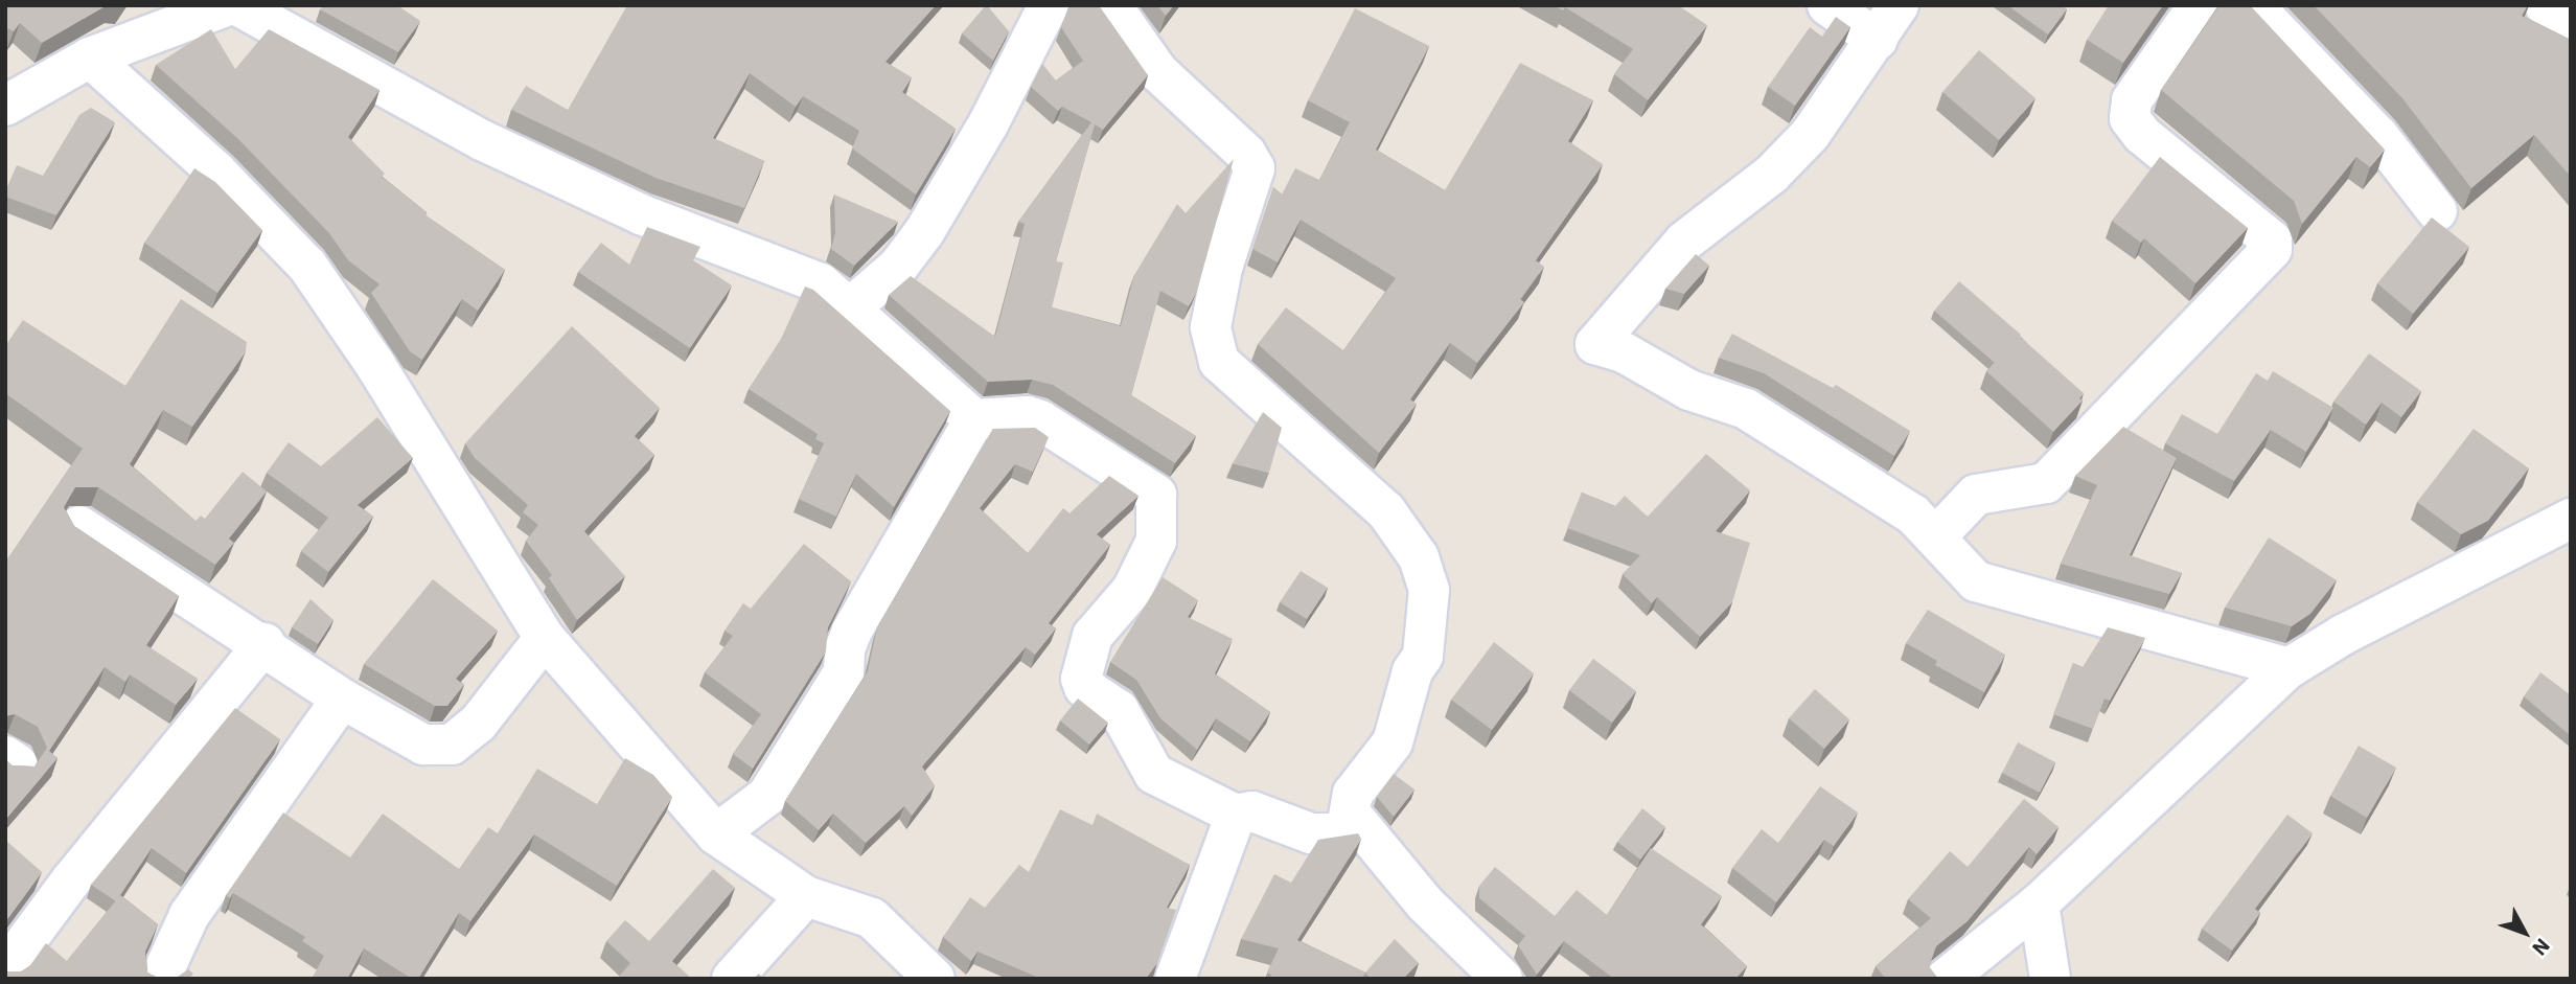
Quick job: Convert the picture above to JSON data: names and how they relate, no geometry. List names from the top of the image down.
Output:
{
  "north": "bottom right"
}
